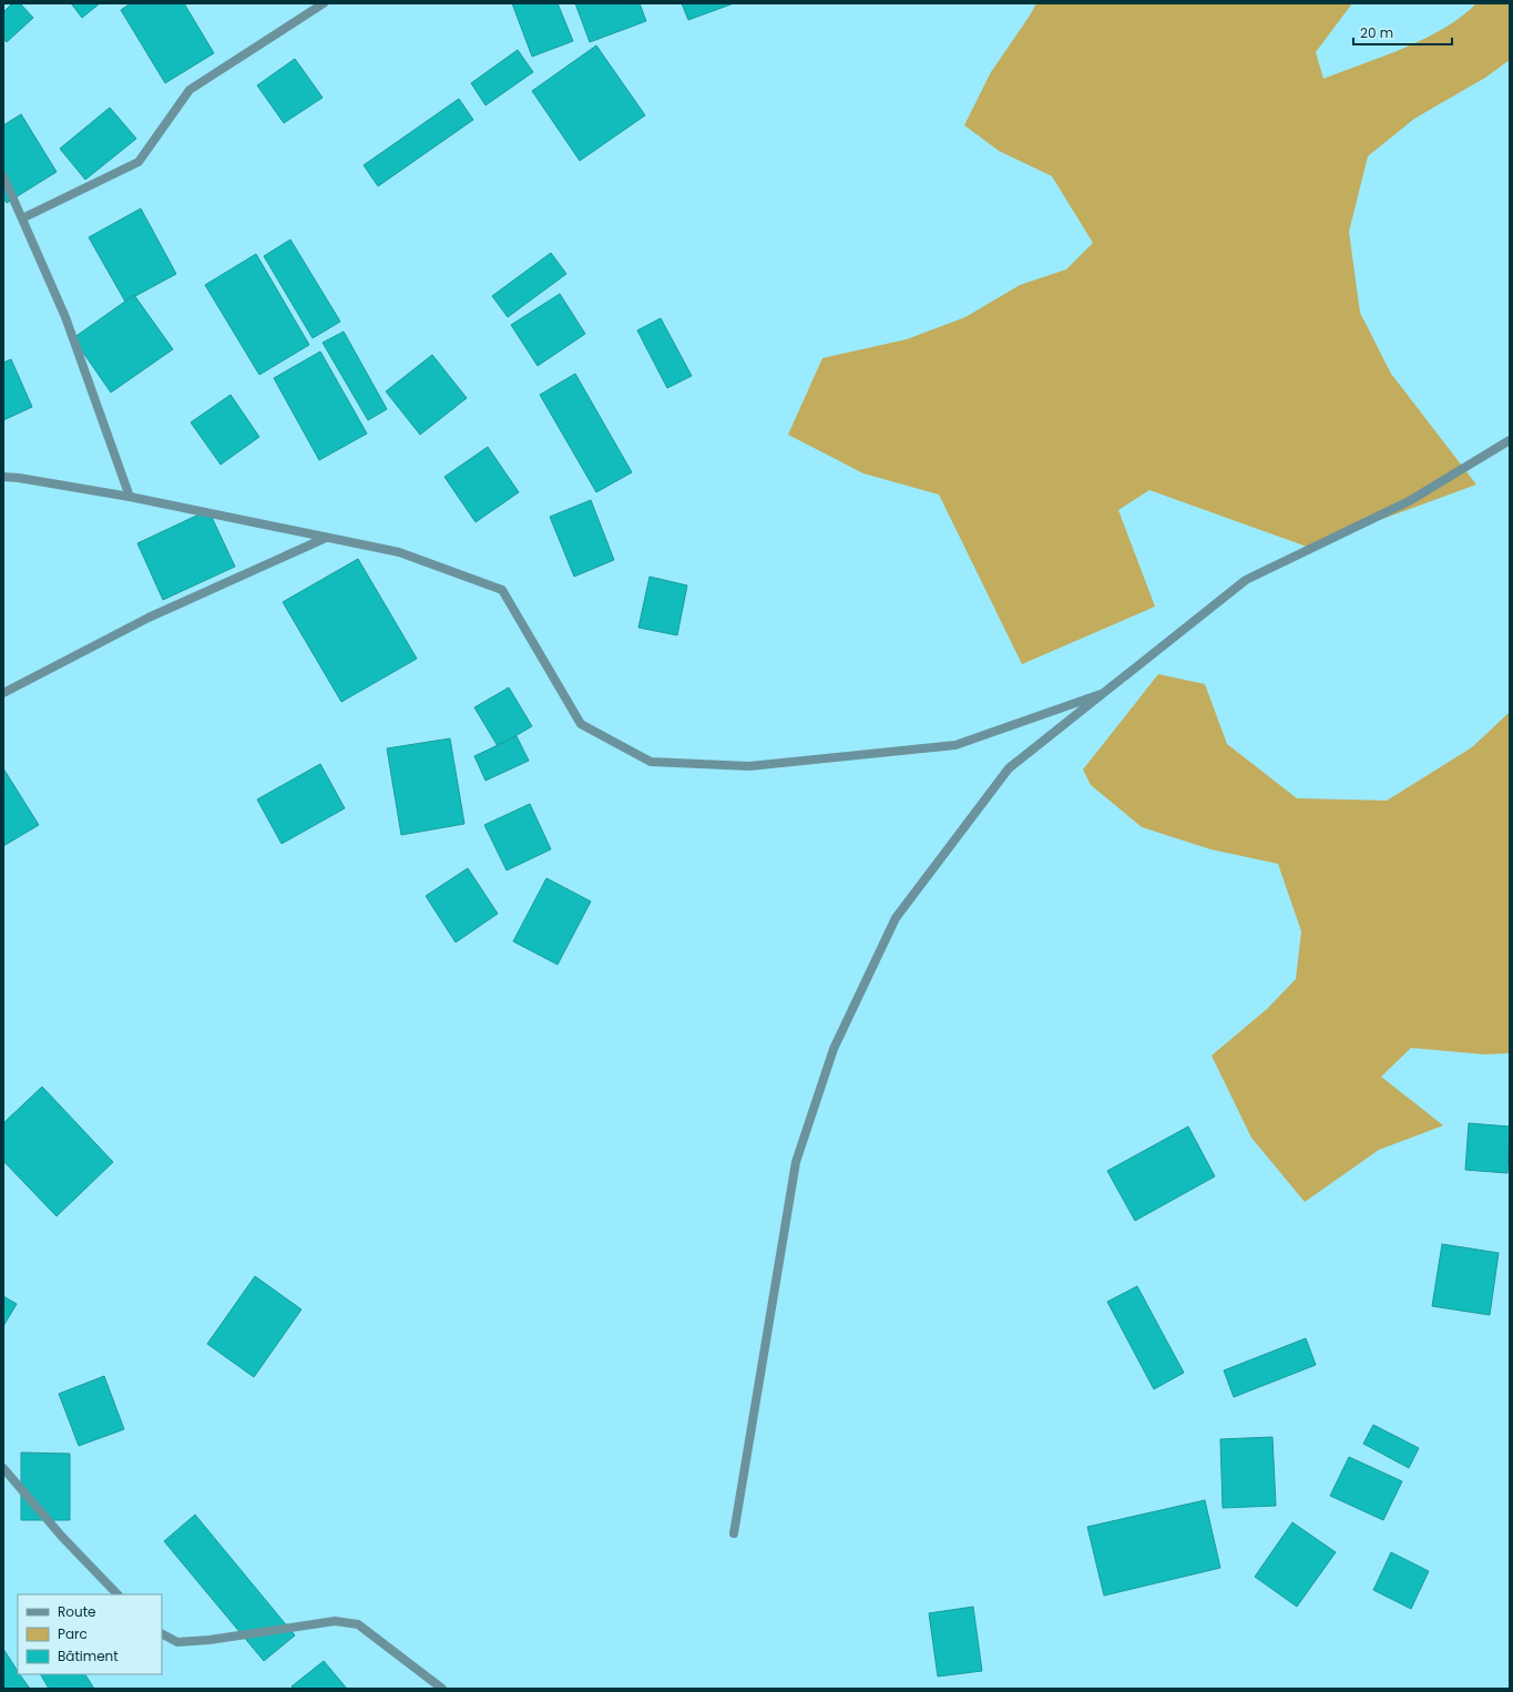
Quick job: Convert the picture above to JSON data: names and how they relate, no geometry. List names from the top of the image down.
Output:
{
  "legend": ["Route", "Parc", "Bâtiment"],
  "scale_bar": "20 m"
}
